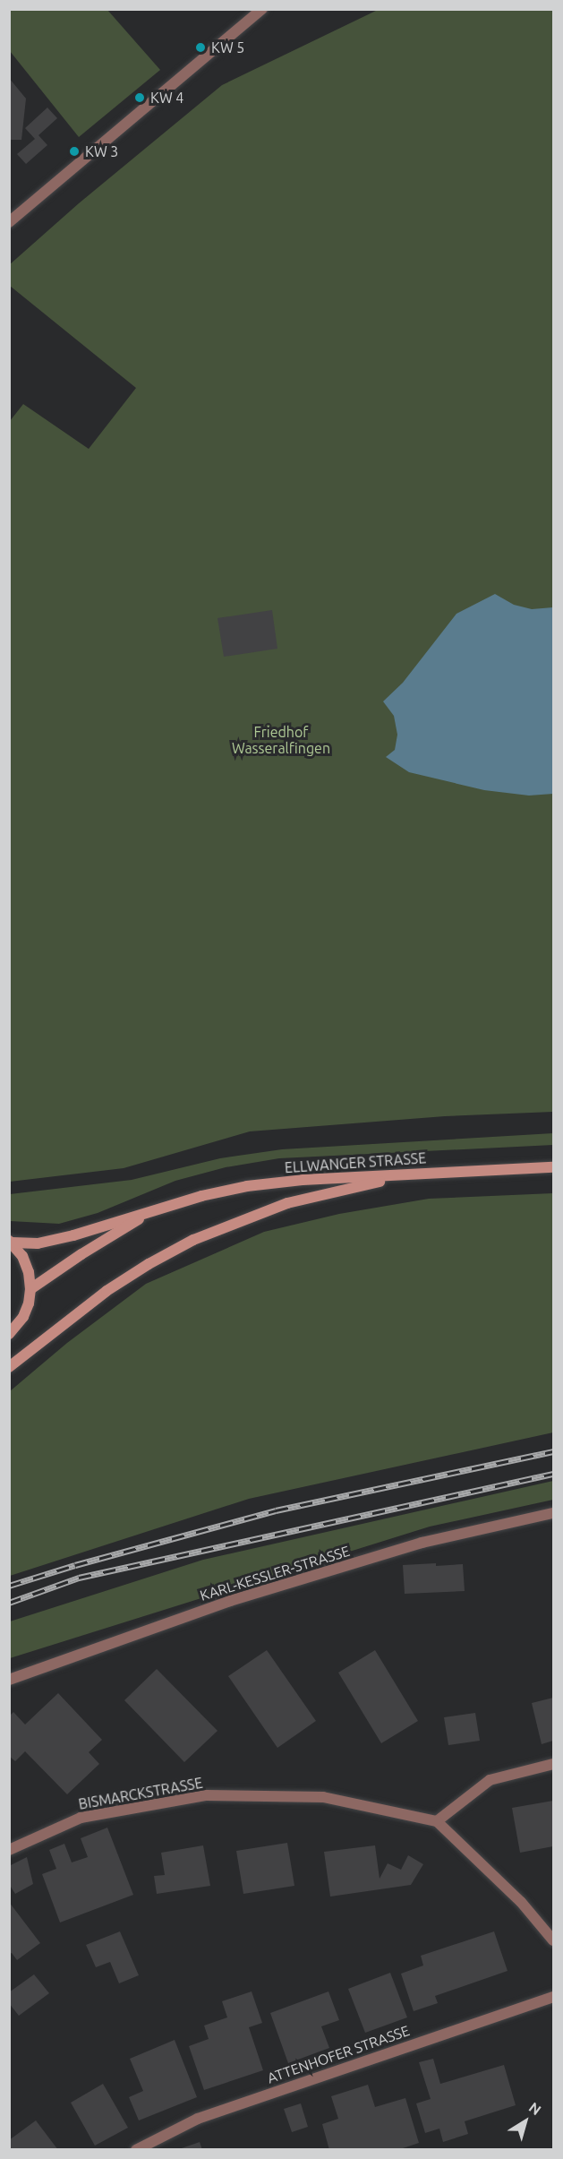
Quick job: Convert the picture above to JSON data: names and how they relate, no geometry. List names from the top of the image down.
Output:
{
  "streets": {
    "main road": ["ELLWANGER STRASSE"],
    "street": ["KARL-KESSLER-STRASSE", "BISMARCKSTRASSE", "ATTENHOFER STRASSE"]
  },
  "parks": ["Friedhof Wasseralfingen"],
  "places": ["KW 5", "KW 4", "KW 3"],
  "north": "top right"
}
